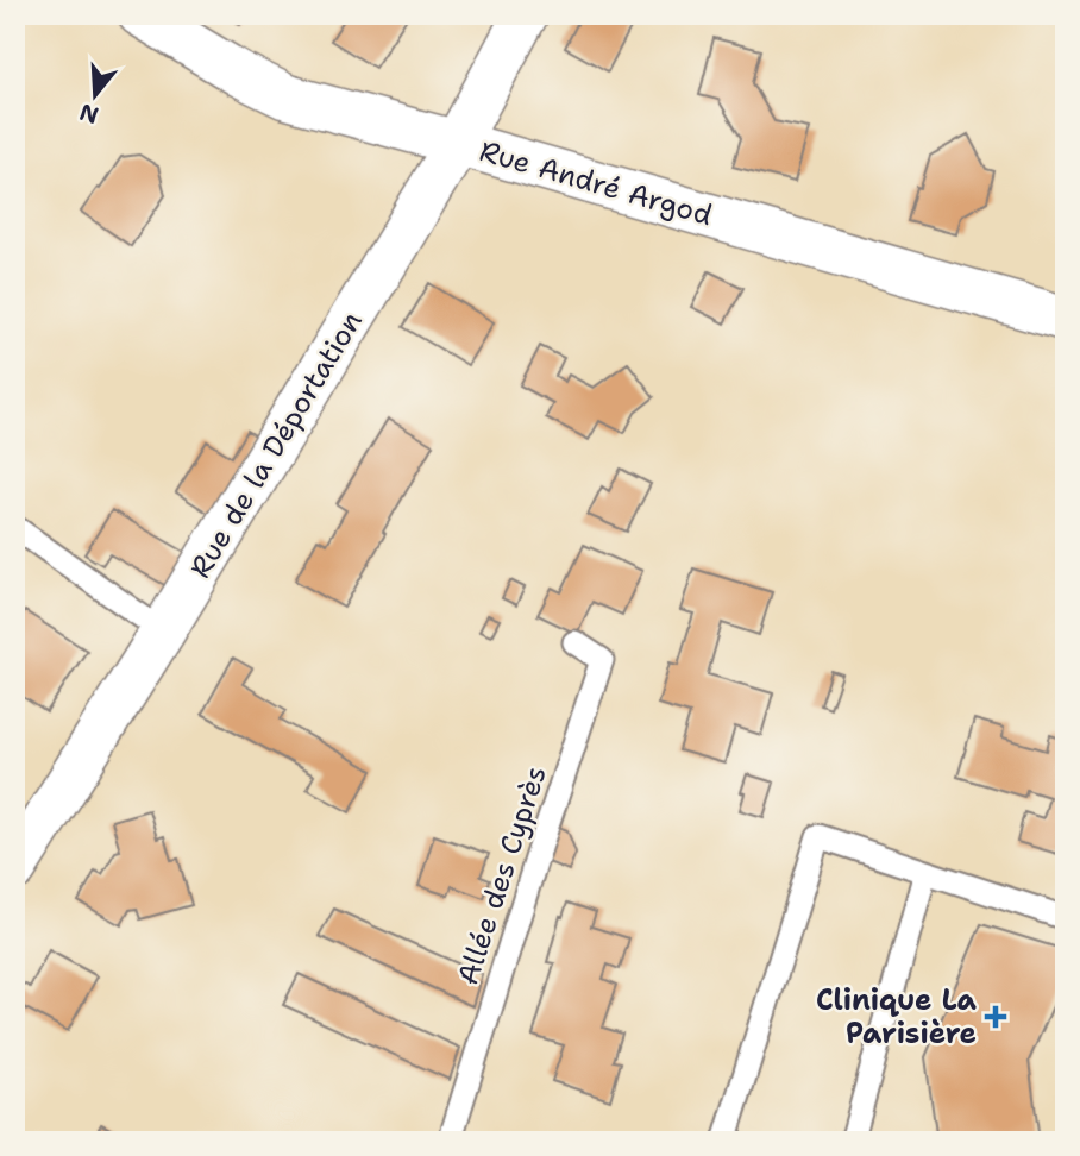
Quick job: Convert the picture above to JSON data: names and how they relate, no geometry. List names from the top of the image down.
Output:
{
  "streets": {
    "street": ["Rue André Argod", "Rue de la Déportation"],
    "lane": ["Allée des Cyprès"]
  },
  "crossings": [
    ["Rue André Argod", "Rue de la Déportation"]
  ],
  "places": {
    "health": ["Clinique La Parisière"]
  },
  "north": "bottom"
}
